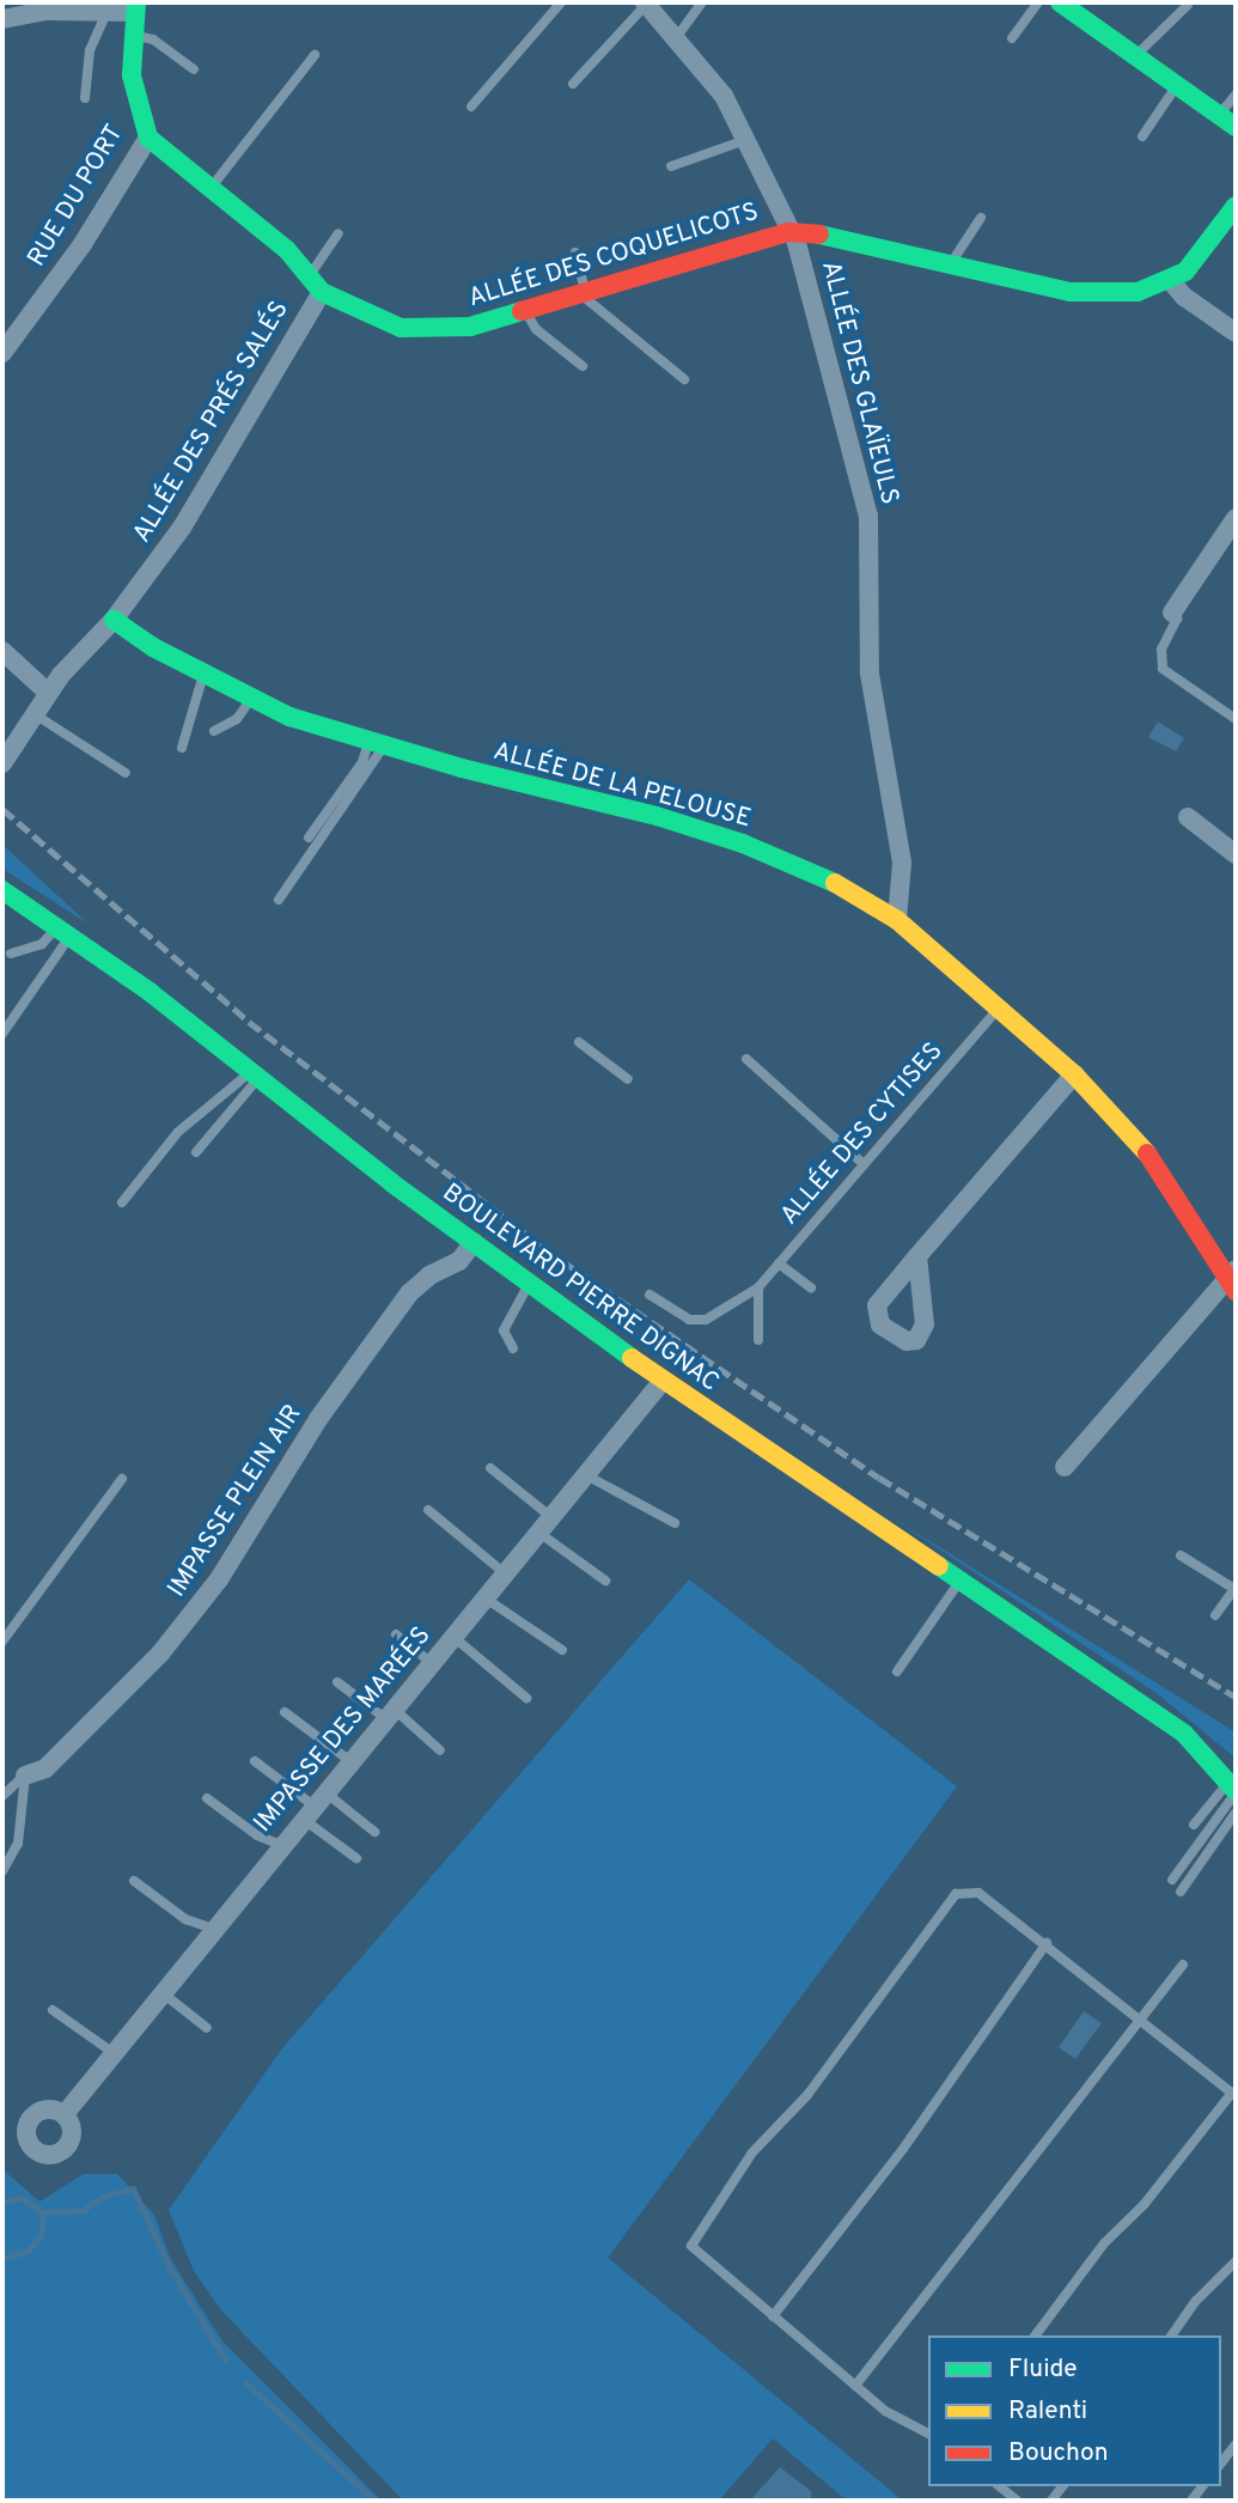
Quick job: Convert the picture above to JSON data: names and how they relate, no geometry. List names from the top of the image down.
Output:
{
  "streets": {
    "street": [
      "RUE DU PORT",
      "ALLÉE DES COQUELICOTS",
      "ALLÉE DES GLAÏEULS",
      "ALLÉE DES PRÉS SALÉS",
      "ALLÉE DE LA PELOUSE",
      "BOULEVARD PIERRE DIGNAC",
      "IMPASSE PLEIN AIR",
      "IMPASSE DES MARÉES"
    ],
    "lane": ["ALLÉE DES CYTISES"]
  },
  "crossings": [
    ["RUE DU PORT", "ALLÉE DES PRÉS SALÉS"],
    ["ALLÉE DES COQUELICOTS", "ALLÉE DES GLAÏEULS"],
    ["ALLÉE DES COQUELICOTS", "ALLÉE DES PRÉS SALÉS"],
    ["ALLÉE DES GLAÏEULS", "ALLÉE DE LA PELOUSE"],
    ["ALLÉE DES PRÉS SALÉS", "ALLÉE DE LA PELOUSE"],
    ["ALLÉE DE LA PELOUSE", "ALLÉE DES CYTISES"],
    ["BOULEVARD PIERRE DIGNAC", "IMPASSE PLEIN AIR"],
    ["BOULEVARD PIERRE DIGNAC", "IMPASSE DES MARÉES"]
  ],
  "legend": ["Fluide", "Ralenti", "Bouchon"]
}
